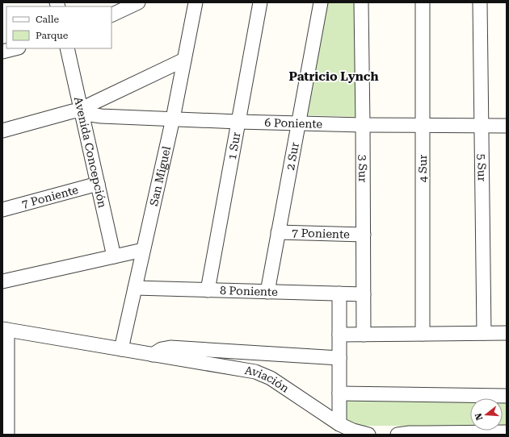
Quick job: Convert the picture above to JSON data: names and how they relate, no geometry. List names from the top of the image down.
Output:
{
  "streets": {
    "street": [
      "6 Poniente",
      "1 Sur",
      "Avenida Concepción",
      "2 Sur",
      "5 Sur",
      "3 Sur",
      "4 Sur",
      "San Miguel",
      "7 Poniente",
      "8 Poniente",
      "Aviación"
    ]
  },
  "crossings": [
    ["6 Poniente", "1 Sur"],
    ["6 Poniente", "Avenida Concepción"],
    ["6 Poniente", "2 Sur"],
    ["6 Poniente", "5 Sur"],
    ["6 Poniente", "3 Sur"],
    ["6 Poniente", "4 Sur"],
    ["6 Poniente", "San Miguel"],
    ["1 Sur", "8 Poniente"],
    ["Avenida Concepción", "7 Poniente"],
    ["2 Sur", "7 Poniente"],
    ["2 Sur", "8 Poniente"],
    ["3 Sur", "7 Poniente"],
    ["3 Sur", "8 Poniente"],
    ["San Miguel", "8 Poniente"],
    ["San Miguel", "Aviación"]
  ],
  "districts": ["Patricio Lynch"],
  "legend": ["Calle", "Parque"],
  "north": "left"
}
